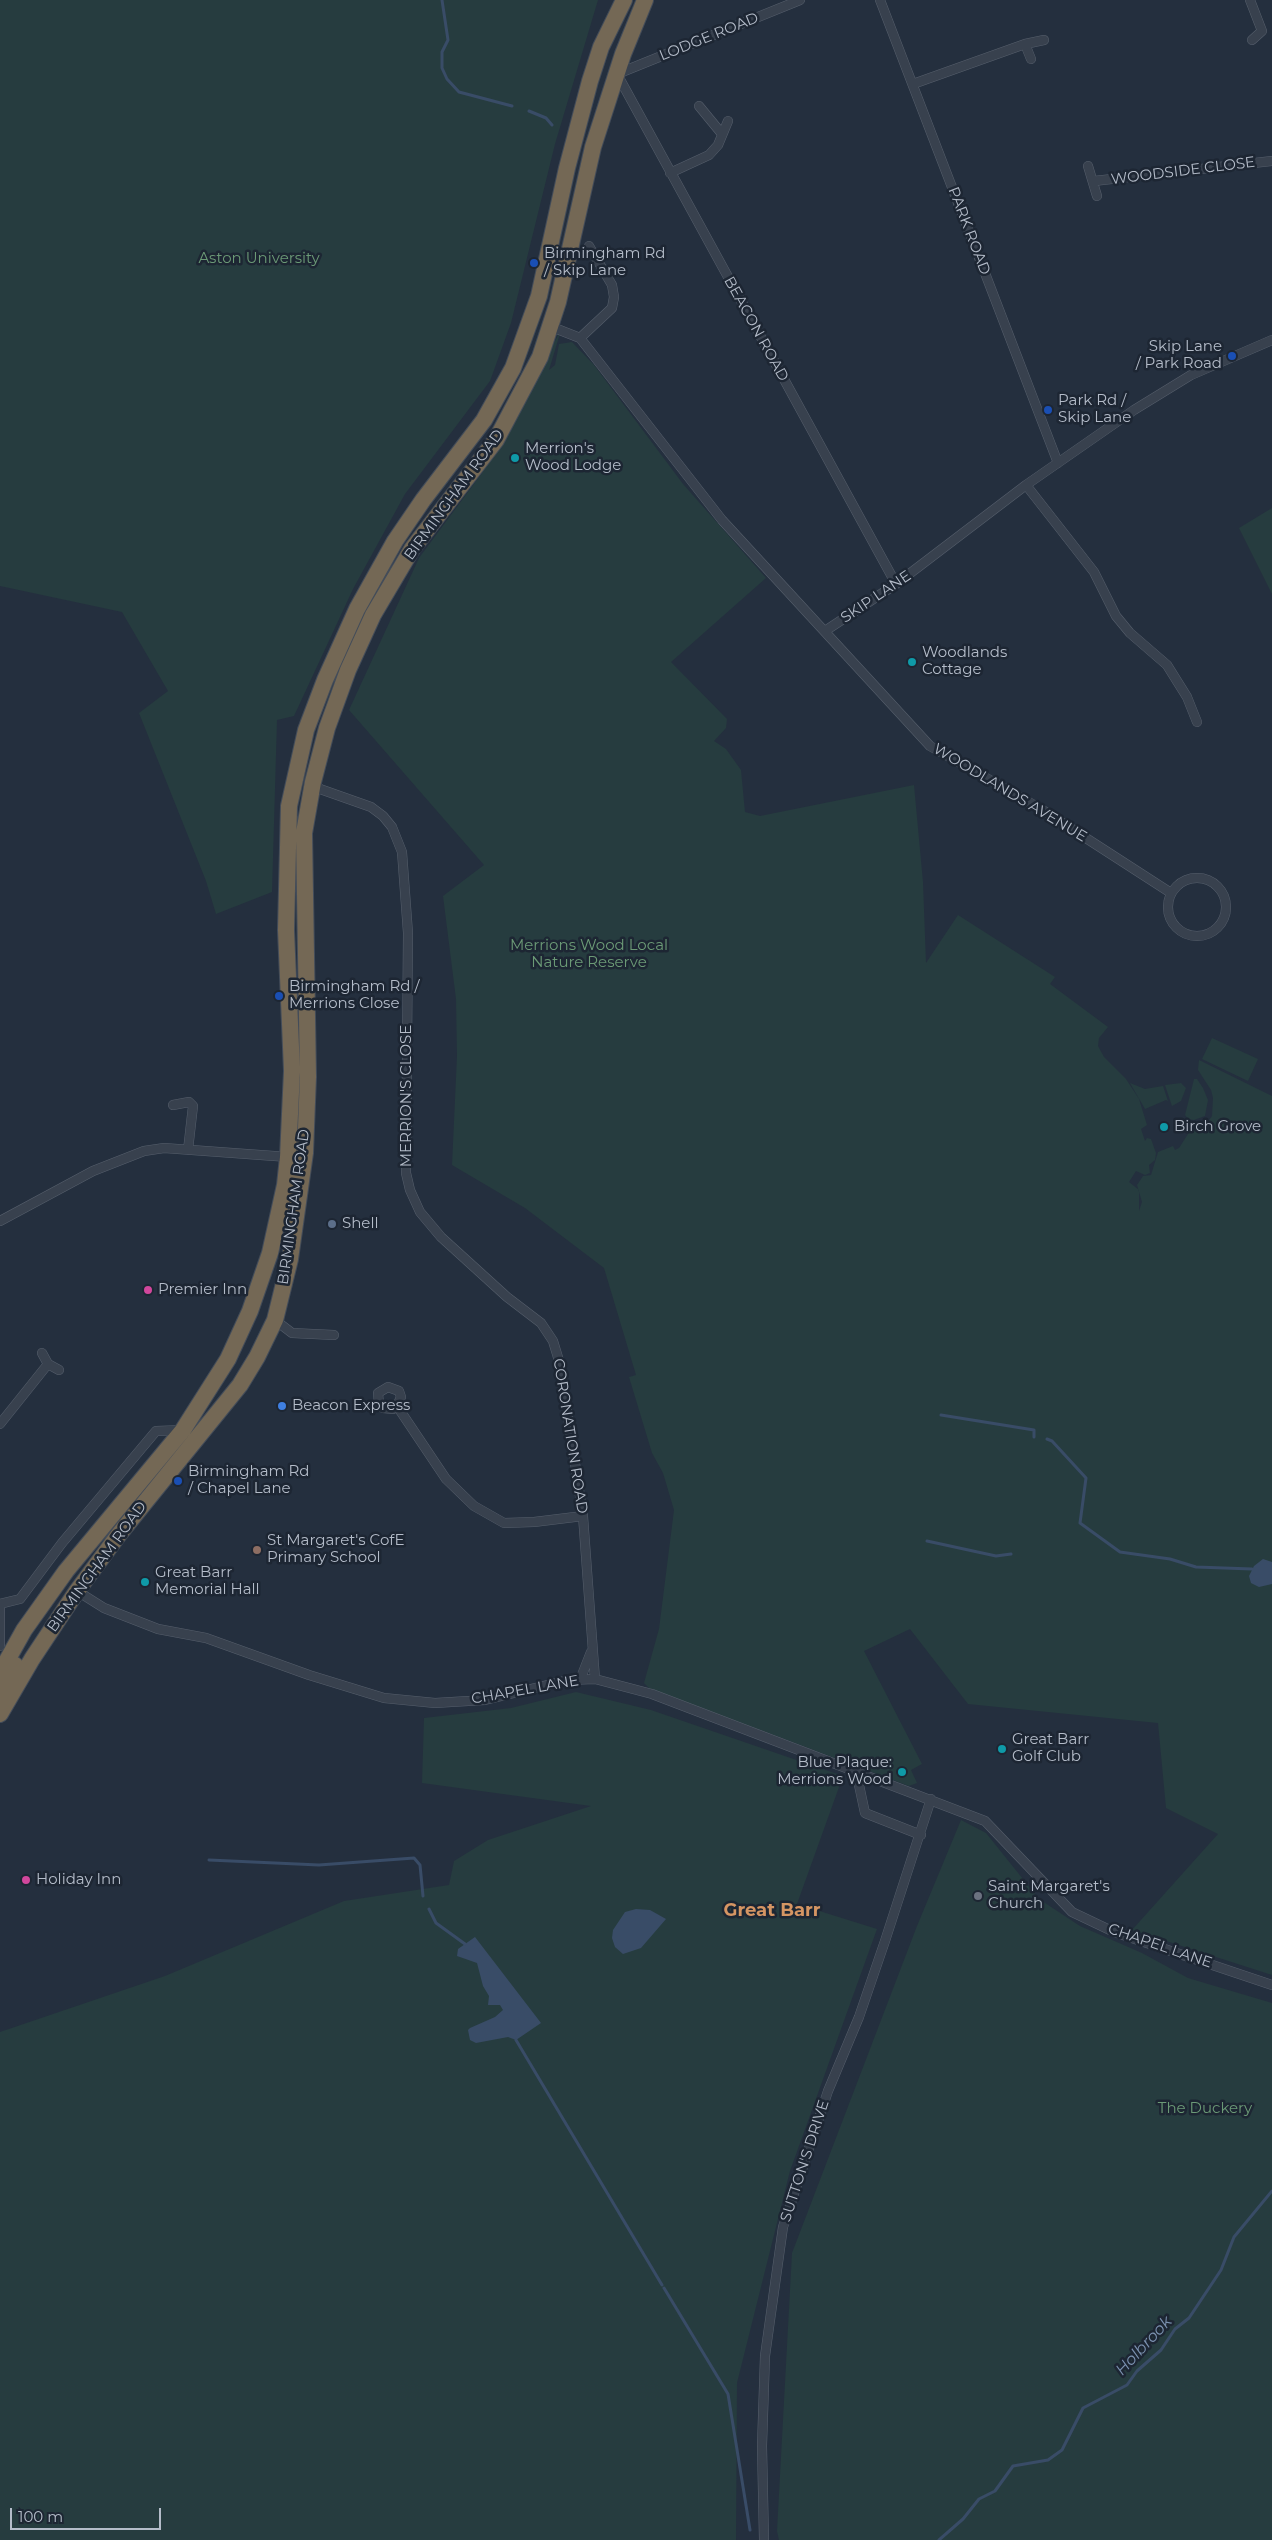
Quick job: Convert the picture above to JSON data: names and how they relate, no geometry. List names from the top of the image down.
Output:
{
  "streets": {
    "highway": ["BIRMINGHAM ROAD"],
    "street": [
      "LODGE ROAD",
      "WOODSIDE CLOSE",
      "PARK ROAD",
      "BEACON ROAD",
      "SKIP LANE",
      "WOODLANDS AVENUE",
      "MERRION'S CLOSE",
      "CORONATION ROAD",
      "CHAPEL LANE",
      "SUTTON'S DRIVE"
    ]
  },
  "crossings": [
    ["LODGE ROAD", "BEACON ROAD"],
    ["LODGE ROAD", "BIRMINGHAM ROAD"],
    ["PARK ROAD", "SKIP LANE"],
    ["BEACON ROAD", "BIRMINGHAM ROAD"],
    ["BEACON ROAD", "SKIP LANE"],
    ["BIRMINGHAM ROAD", "MERRION'S CLOSE"],
    ["BIRMINGHAM ROAD", "CHAPEL LANE"],
    ["SKIP LANE", "WOODLANDS AVENUE"],
    ["MERRION'S CLOSE", "CORONATION ROAD"],
    ["CORONATION ROAD", "CHAPEL LANE"],
    ["CHAPEL LANE", "SUTTON'S DRIVE"]
  ],
  "districts": ["Great Barr"],
  "water": ["Holbrook"],
  "parks": ["Aston University", "Merrions Wood Local Nature Reserve", "The Duckery"],
  "places": [
    "Birmingham Rd / Skip Lane",
    "Skip Lane / Park Road",
    "Park Rd / Skip Lane",
    "Merrion's Wood Lodge",
    "Woodlands Cottage",
    "Birmingham Rd / Merrions Close",
    "Birch Grove",
    "Shell",
    "Premier Inn",
    "Beacon Express",
    "Birmingham Rd / Chapel Lane",
    "St Margaret's CofE Primary School",
    "Great Barr Memorial Hall",
    "Great Barr Golf Club",
    "Blue Plaque: Merrions Wood",
    "Holiday Inn",
    "Saint Margaret's Church"
  ],
  "scale_bar": "100 m"
}
